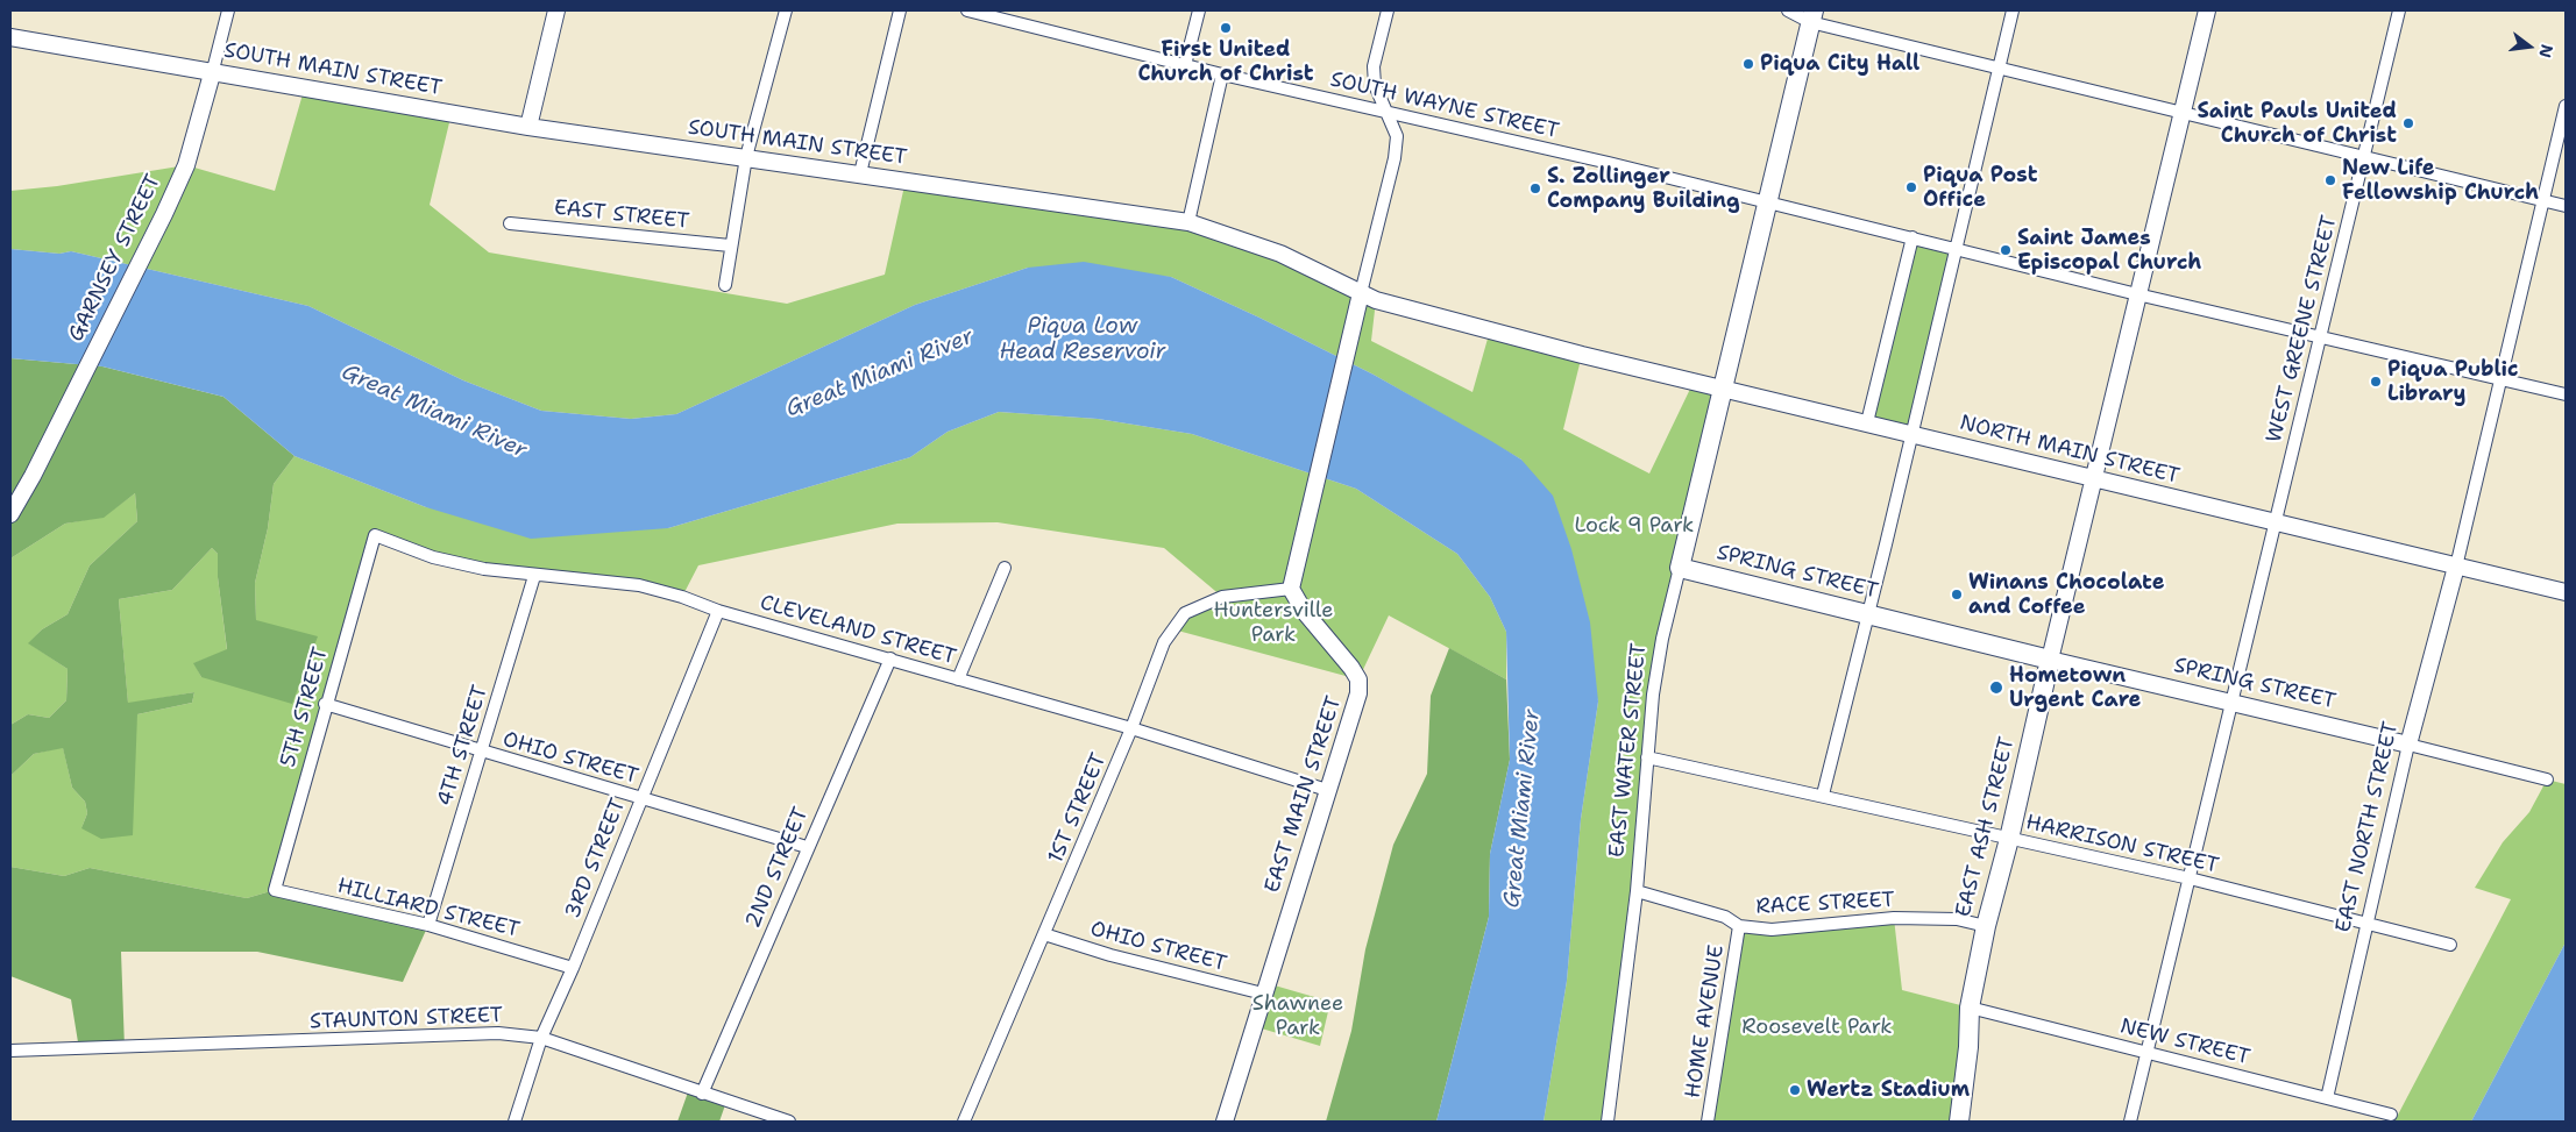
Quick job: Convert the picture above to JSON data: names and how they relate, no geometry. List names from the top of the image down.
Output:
{
  "streets": {
    "main road": ["SPRING STREET", "EAST WATER STREET", "EAST ASH STREET"],
    "street": [
      "SOUTH MAIN STREET",
      "SOUTH WAYNE STREET",
      "EAST STREET",
      "GARNSEY STREET",
      "WEST GREENE STREET",
      "NORTH MAIN STREET",
      "CLEVELAND STREET",
      "5TH STREET",
      "4TH STREET",
      "OHIO STREET",
      "EAST MAIN STREET",
      "1ST STREET",
      "EAST NORTH STREET",
      "HARRISON STREET",
      "3RD STREET",
      "2ND STREET",
      "RACE STREET",
      "HILLIARD STREET",
      "STAUNTON STREET",
      "HOME AVENUE",
      "NEW STREET"
    ]
  },
  "crossings": [
    ["SOUTH MAIN STREET", "GARNSEY STREET"],
    ["SOUTH MAIN STREET", "NORTH MAIN STREET"],
    ["SOUTH WAYNE STREET", "WEST GREENE STREET"],
    ["SOUTH WAYNE STREET", "EAST WATER STREET"],
    ["SOUTH WAYNE STREET", "EAST ASH STREET"],
    ["WEST GREENE STREET", "NORTH MAIN STREET"],
    ["WEST GREENE STREET", "SPRING STREET"],
    ["WEST GREENE STREET", "HARRISON STREET"],
    ["WEST GREENE STREET", "NEW STREET"],
    ["NORTH MAIN STREET", "EAST WATER STREET"],
    ["NORTH MAIN STREET", "EAST ASH STREET"],
    ["NORTH MAIN STREET", "EAST NORTH STREET"],
    ["SPRING STREET", "EAST WATER STREET"],
    ["SPRING STREET", "EAST ASH STREET"],
    ["SPRING STREET", "EAST NORTH STREET"],
    ["CLEVELAND STREET", "5TH STREET"],
    ["CLEVELAND STREET", "4TH STREET"],
    ["CLEVELAND STREET", "EAST MAIN STREET"],
    ["CLEVELAND STREET", "1ST STREET"],
    ["CLEVELAND STREET", "3RD STREET"],
    ["CLEVELAND STREET", "2ND STREET"],
    ["5TH STREET", "OHIO STREET"],
    ["5TH STREET", "HILLIARD STREET"],
    ["4TH STREET", "OHIO STREET"],
    ["4TH STREET", "HILLIARD STREET"],
    ["EAST WATER STREET", "HARRISON STREET"],
    ["EAST WATER STREET", "RACE STREET"],
    ["OHIO STREET", "EAST MAIN STREET"],
    ["OHIO STREET", "1ST STREET"],
    ["OHIO STREET", "3RD STREET"],
    ["OHIO STREET", "2ND STREET"],
    ["EAST MAIN STREET", "1ST STREET"],
    ["EAST ASH STREET", "HARRISON STREET"],
    ["EAST ASH STREET", "RACE STREET"],
    ["EAST ASH STREET", "NEW STREET"],
    ["EAST NORTH STREET", "HARRISON STREET"],
    ["EAST NORTH STREET", "NEW STREET"],
    ["3RD STREET", "HILLIARD STREET"],
    ["3RD STREET", "STAUNTON STREET"],
    ["2ND STREET", "STAUNTON STREET"],
    ["RACE STREET", "HOME AVENUE"]
  ],
  "water": ["Piqua Low Head Reservoir", "Great Miami River"],
  "parks": [
    "Lock 9 Park",
    "Huntersville Park",
    "Shawnee Park",
    "Roosevelt Park"
  ],
  "places": [
    "First United Church of Christ",
    "Piqua City Hall",
    "Saint Pauls United Church of Christ",
    "New Life Fellowship Church",
    "Piqua Post Office",
    "S. Zollinger Company Building",
    "Saint James Episcopal Church",
    "Piqua Public Library",
    "Winans Chocolate and Coffee",
    "Hometown Urgent Care",
    "Wertz Stadium"
  ],
  "north": "right"
}
